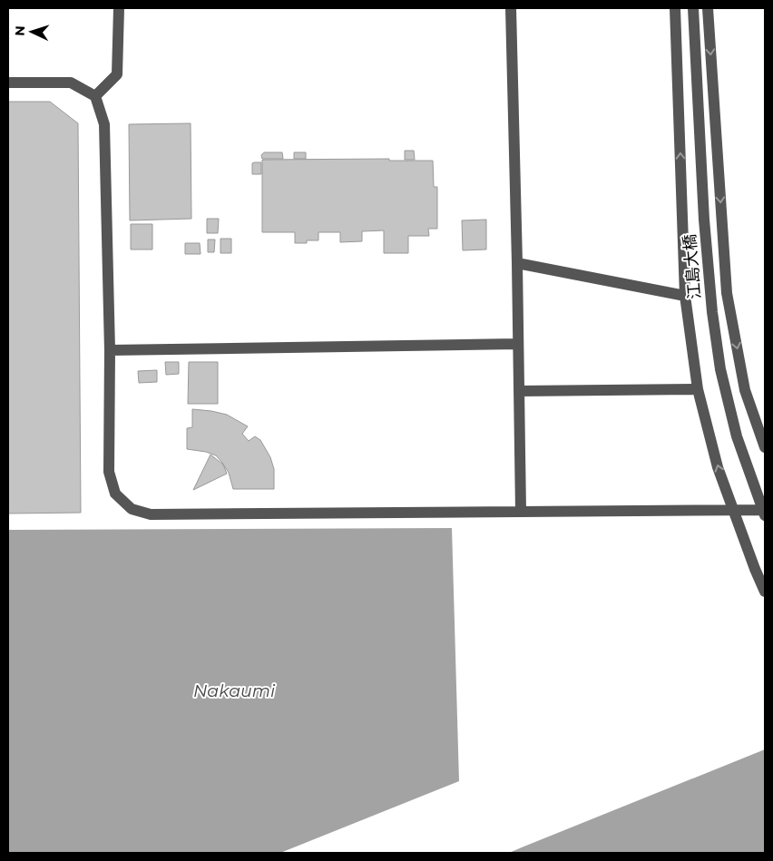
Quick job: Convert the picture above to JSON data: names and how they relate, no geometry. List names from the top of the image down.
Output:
{
  "streets": {
    "street": ["江島大橋"]
  },
  "water": ["Nakaumi"],
  "north": "left"
}
